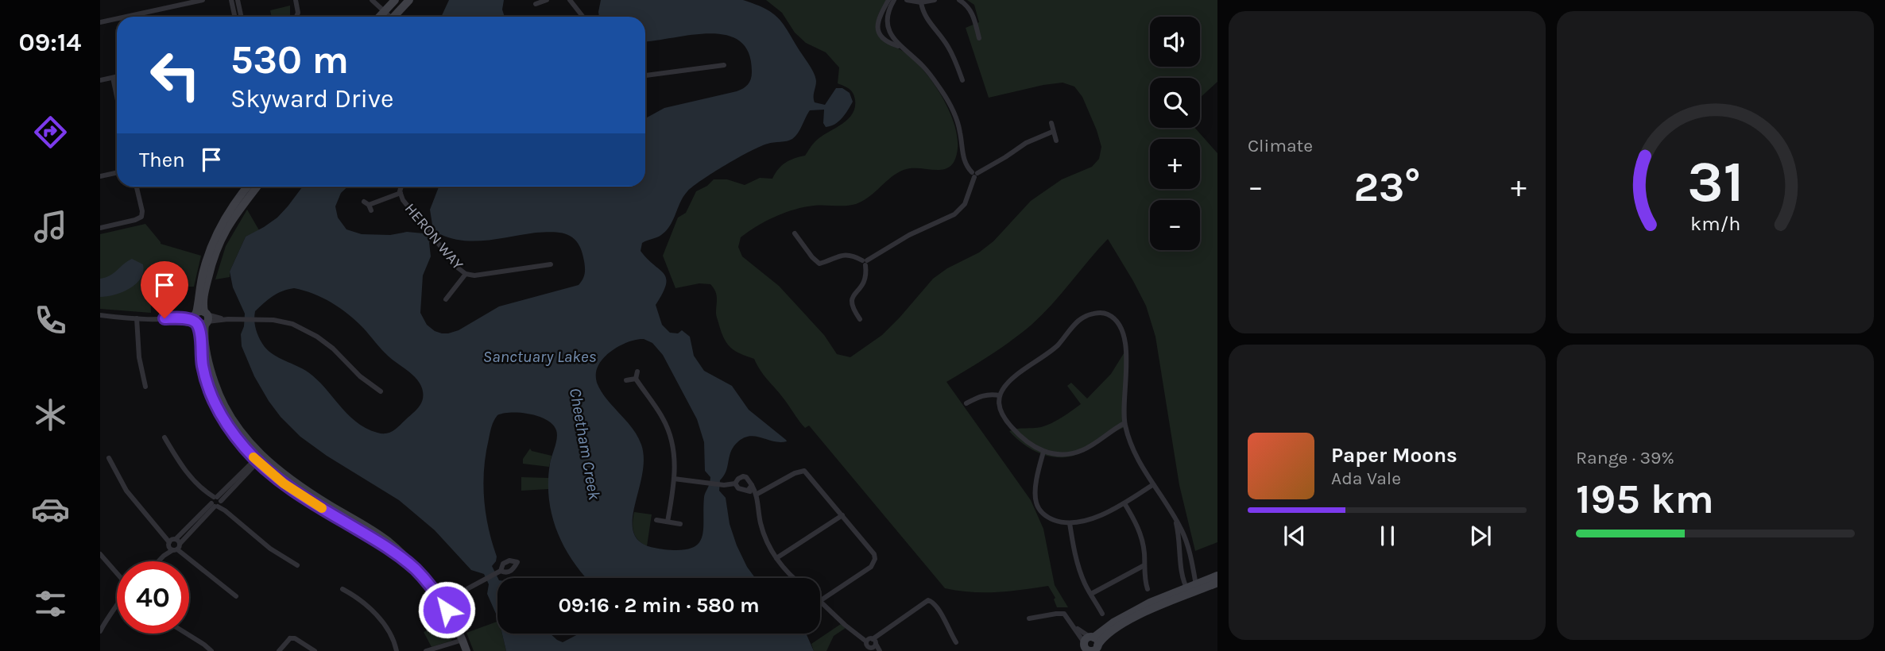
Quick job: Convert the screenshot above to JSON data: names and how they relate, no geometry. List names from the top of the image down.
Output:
{
  "streets": {
    "street": ["HERON WAY"]
  },
  "water": ["Sanctuary Lakes", "Cheetham Creek"],
  "page": {
    "tabs": "09:14",
    "tile": [
      "Climate",
      ["Range · 39%", "195 km"]
    ],
    "map_buttons": ["+", "−"],
    "turn": ["530 m", "Skyward Drive"],
    "then": "Then",
    "heat": ["−", "23°", "+"],
    "song": ["Paper Moons", "Ada Vale"],
    "limit": "40",
    "trip": "09:16 · 2 min · 580 m",
    "gauge": ["31", "km/h"]
  }
}
